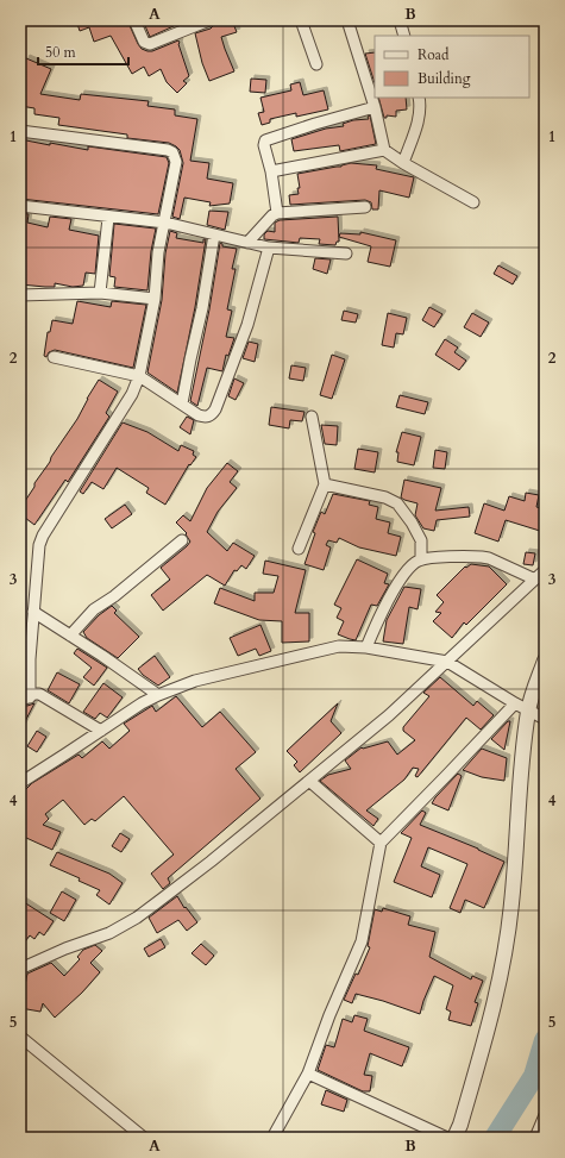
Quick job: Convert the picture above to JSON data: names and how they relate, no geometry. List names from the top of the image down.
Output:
{
  "legend": ["Road", "Building"],
  "scale_bar": "50 m",
  "grid": {
    "columns": ["A", "B"],
    "rows": [
      "1",
      "2",
      "3",
      "4",
      "5"
    ]
  }
}
